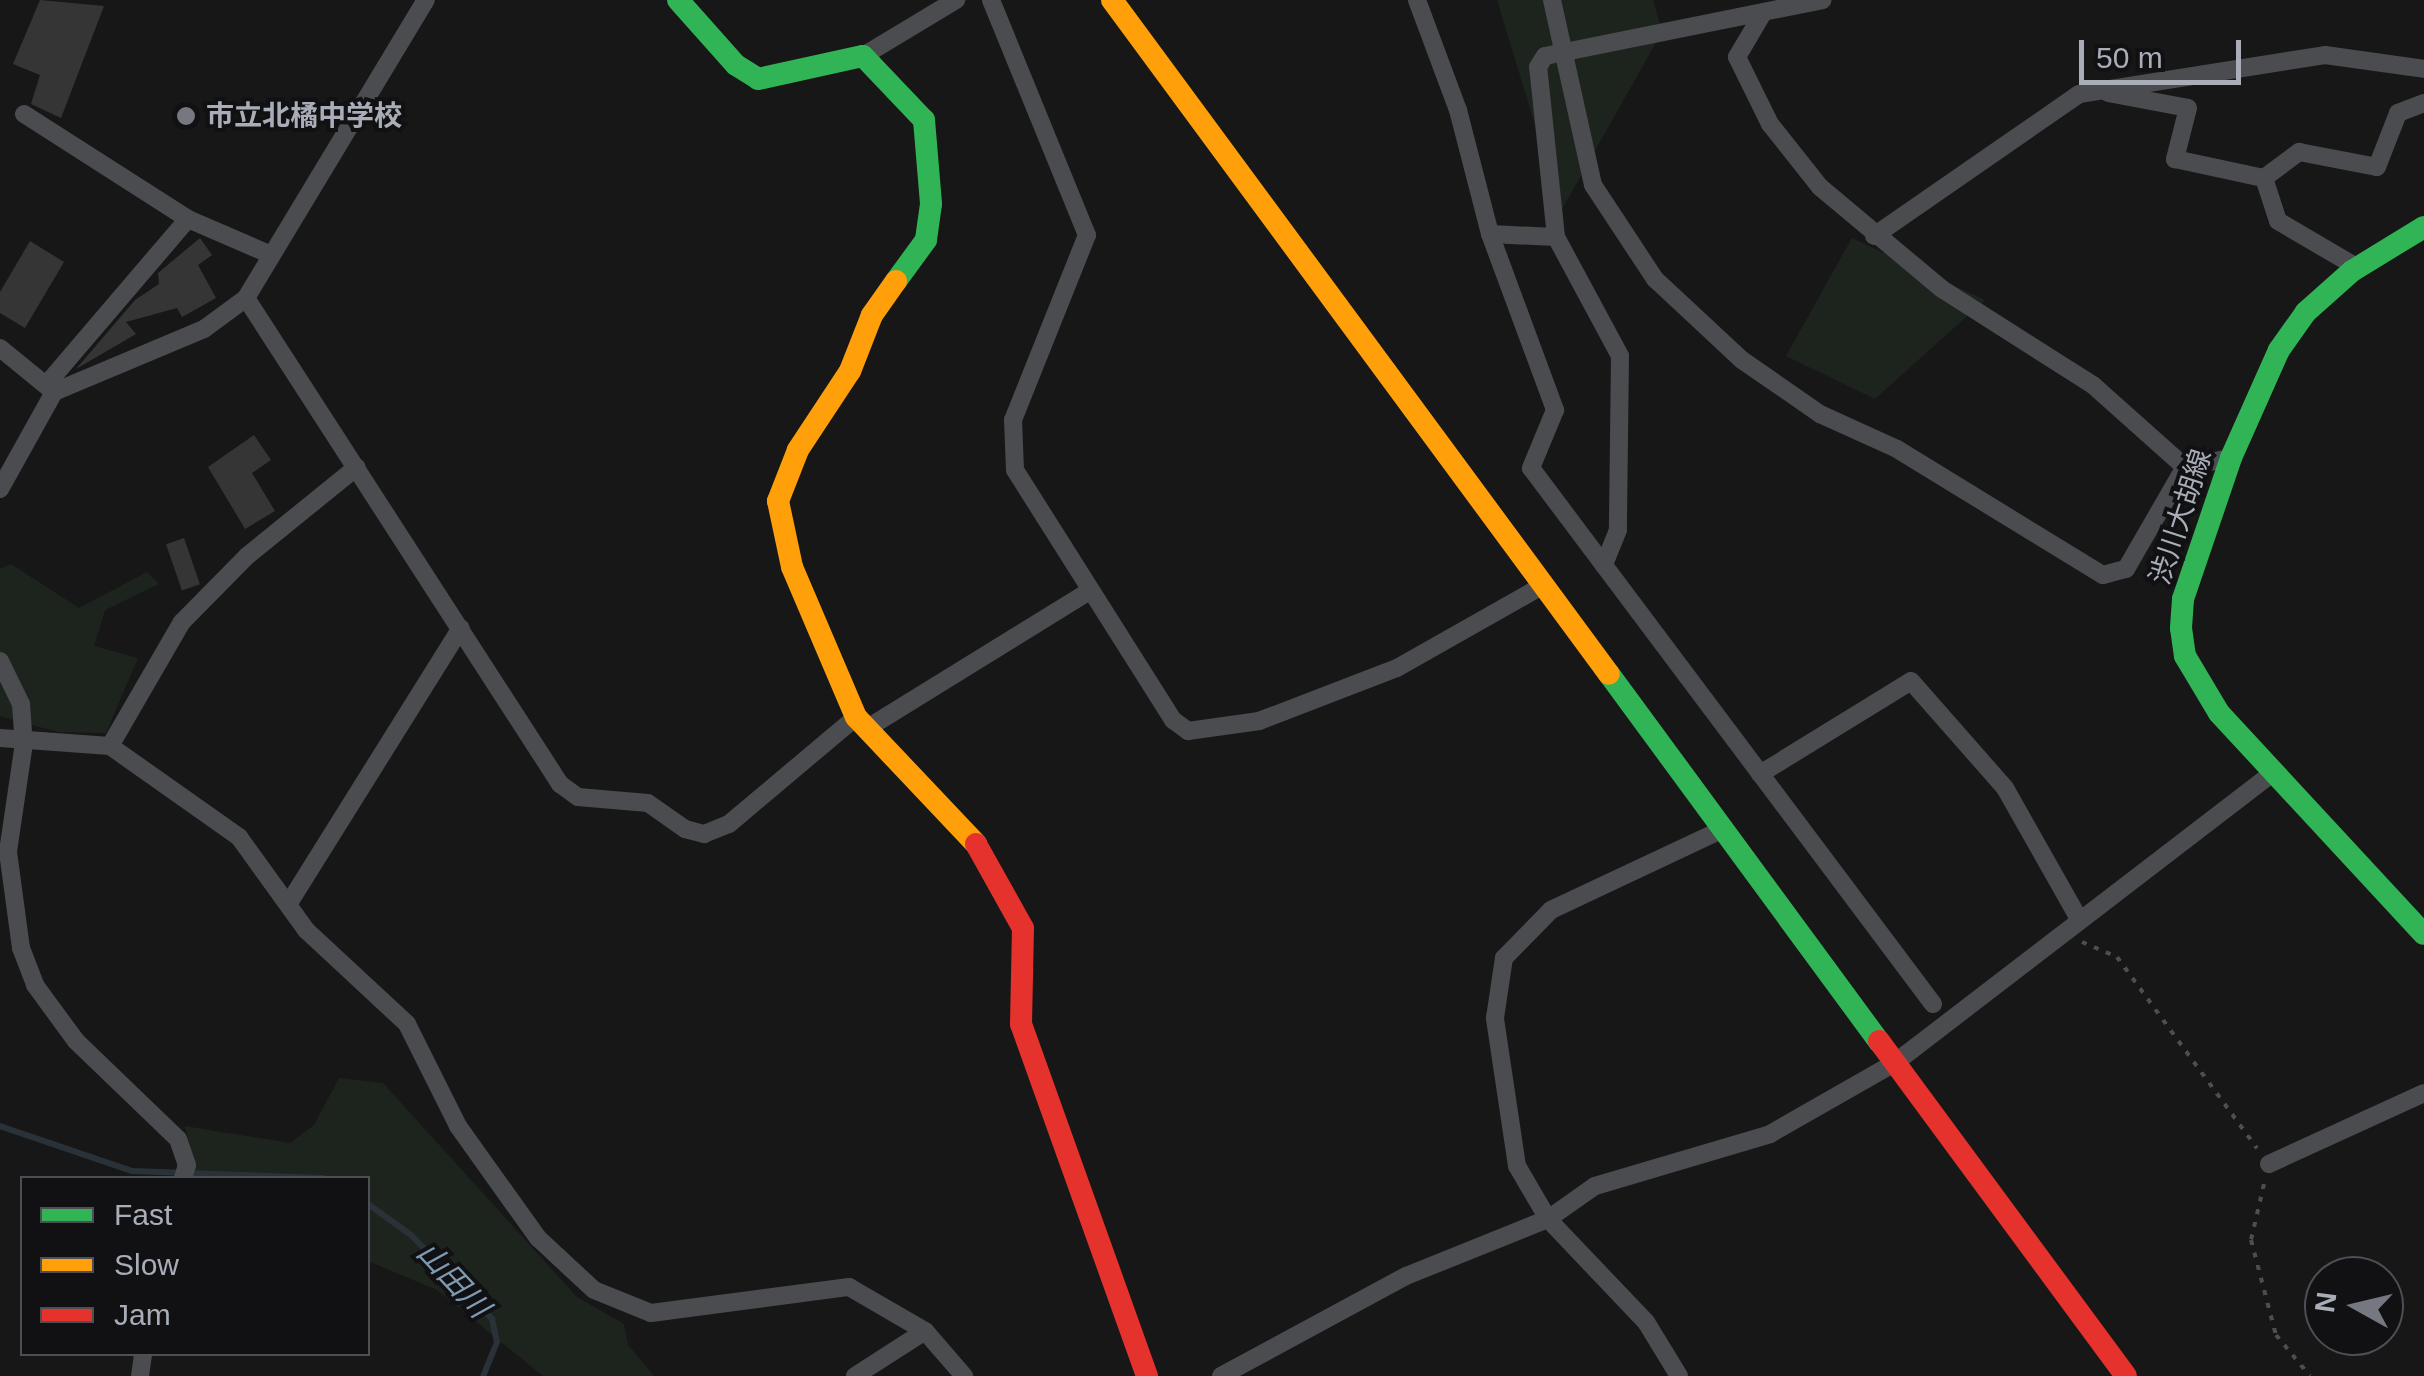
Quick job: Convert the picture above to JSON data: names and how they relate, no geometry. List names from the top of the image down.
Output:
{
  "streets": {
    "street": ["渋川大胡線"]
  },
  "water": ["山田川"],
  "places": ["市立北橘中学校"],
  "legend": ["Fast", "Slow", "Jam"],
  "scale_bar": "50 m",
  "north": "left"
}
